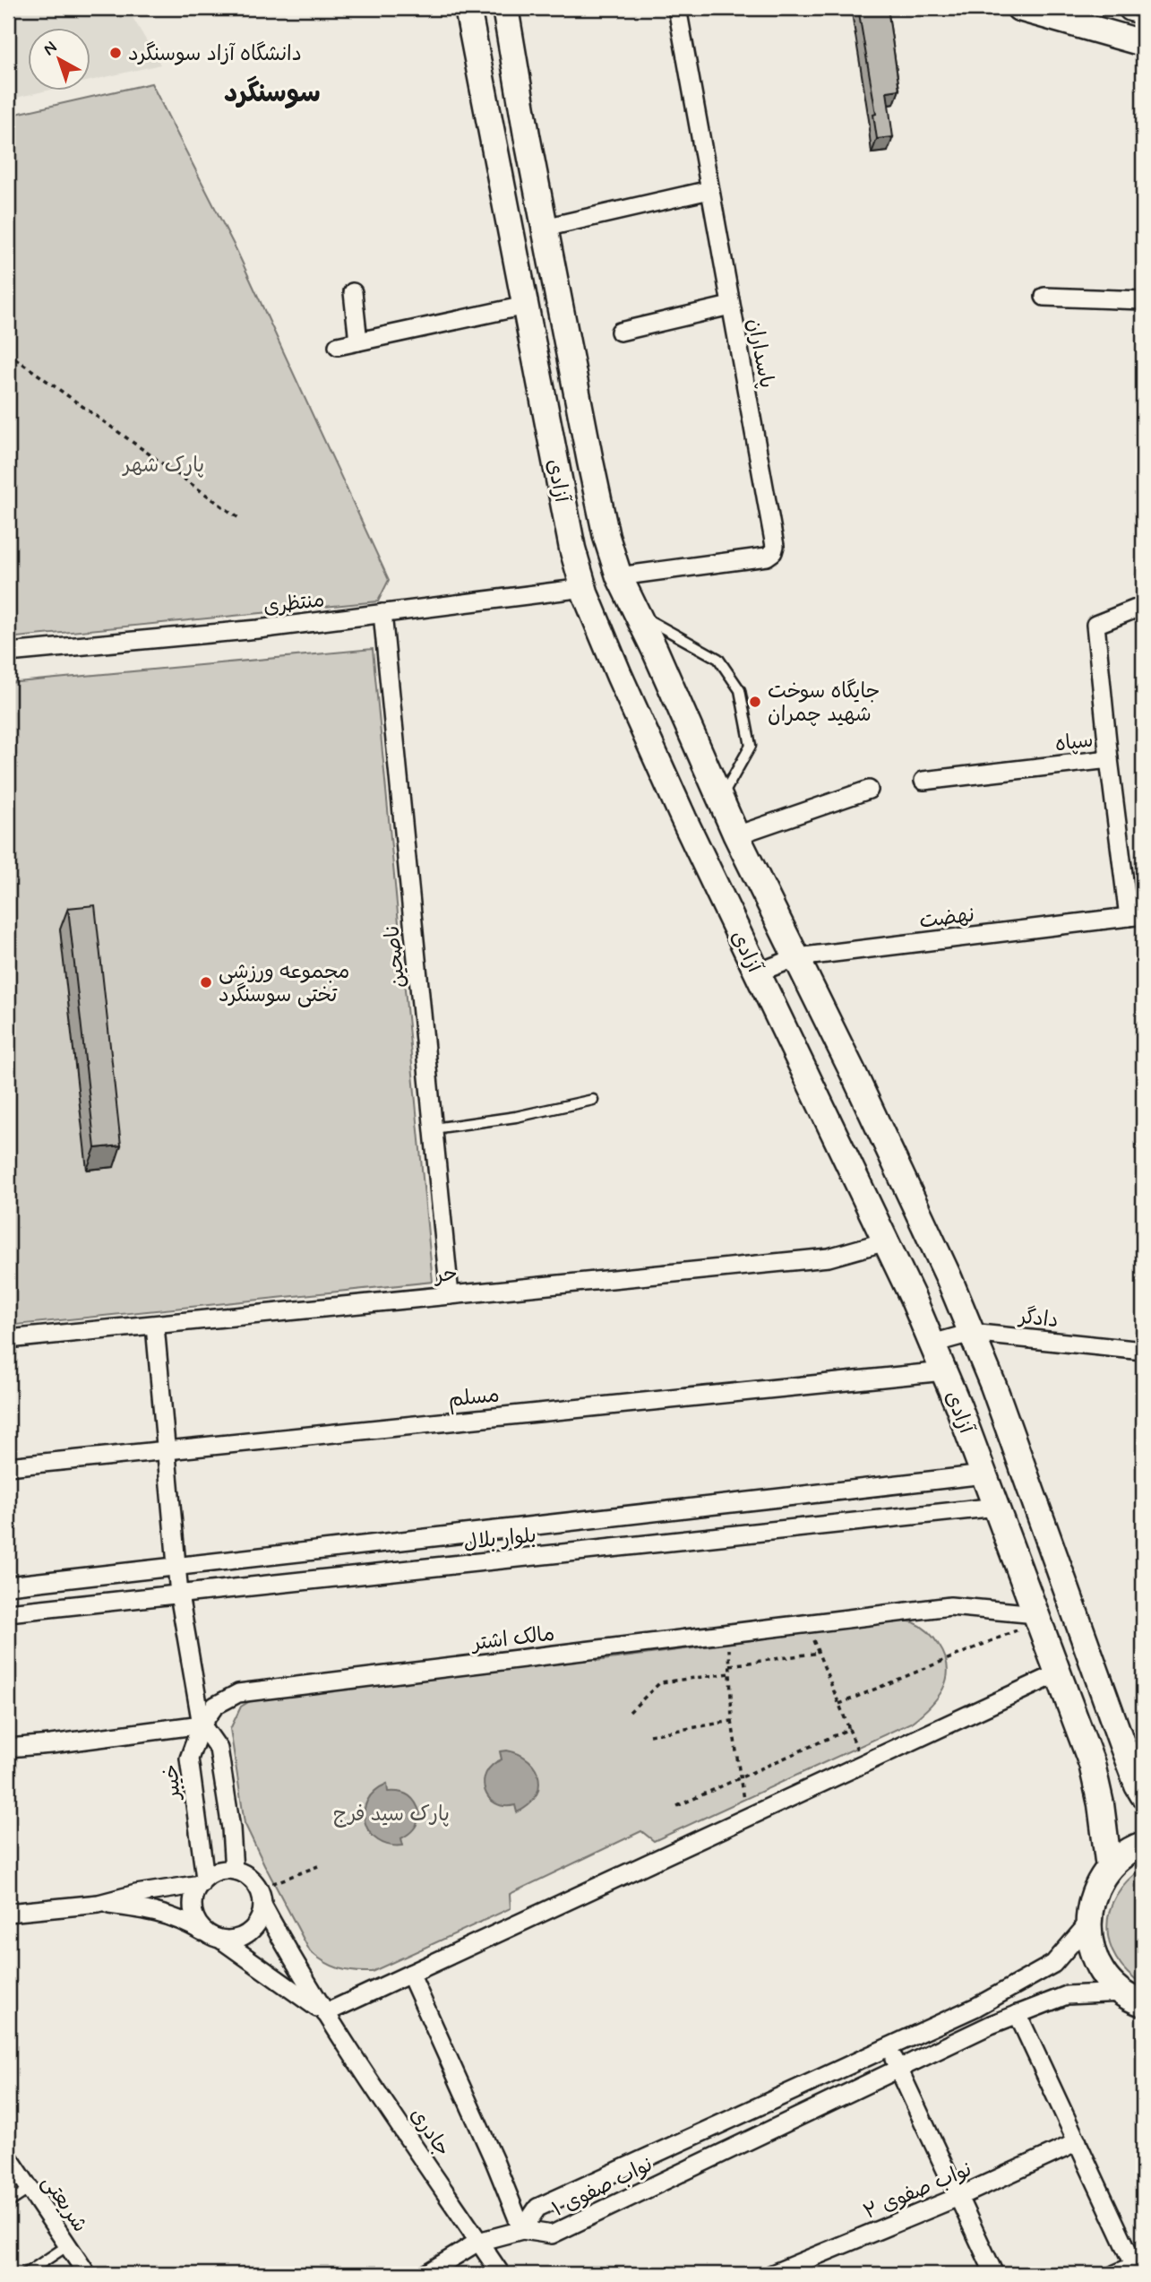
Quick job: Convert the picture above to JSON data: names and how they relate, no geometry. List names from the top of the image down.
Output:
{
  "streets": {
    "main road": ["آزادی"],
    "street": [
      "پاسداران",
      "منتظری",
      "سپاه",
      "نهضت",
      "ناصحین",
      "حر",
      "دادگر",
      "مسلم",
      "بلوار بلال",
      "مالک اشتر",
      "خیبر",
      "جادری",
      "نواب صفوی ۱",
      "نواب صفوی ۲",
      "شریعتی"
    ]
  },
  "crossings": [
    ["پاسداران", "آزادی"],
    ["آزادی", "منتظری"],
    ["آزادی", "نهضت"],
    ["آزادی", "حر"],
    ["آزادی", "دادگر"],
    ["آزادی", "مسلم"],
    ["آزادی", "بلوار بلال"],
    ["آزادی", "مالک اشتر"],
    ["منتظری", "ناصحین"],
    ["سپاه", "نهضت"],
    ["ناصحین", "حر"],
    ["مالک اشتر", "خیبر"],
    ["خیبر", "جادری"]
  ],
  "districts": ["سوسنگرد"],
  "parks": ["پارک شهر", "پارک سید فرج"],
  "places": ["دانشگاه آزاد سوسنگرد", "جایگاه سوخت شهید چمران", "مجموعه ورزشی تختی سوسنگرد"],
  "north": "top left"
}
